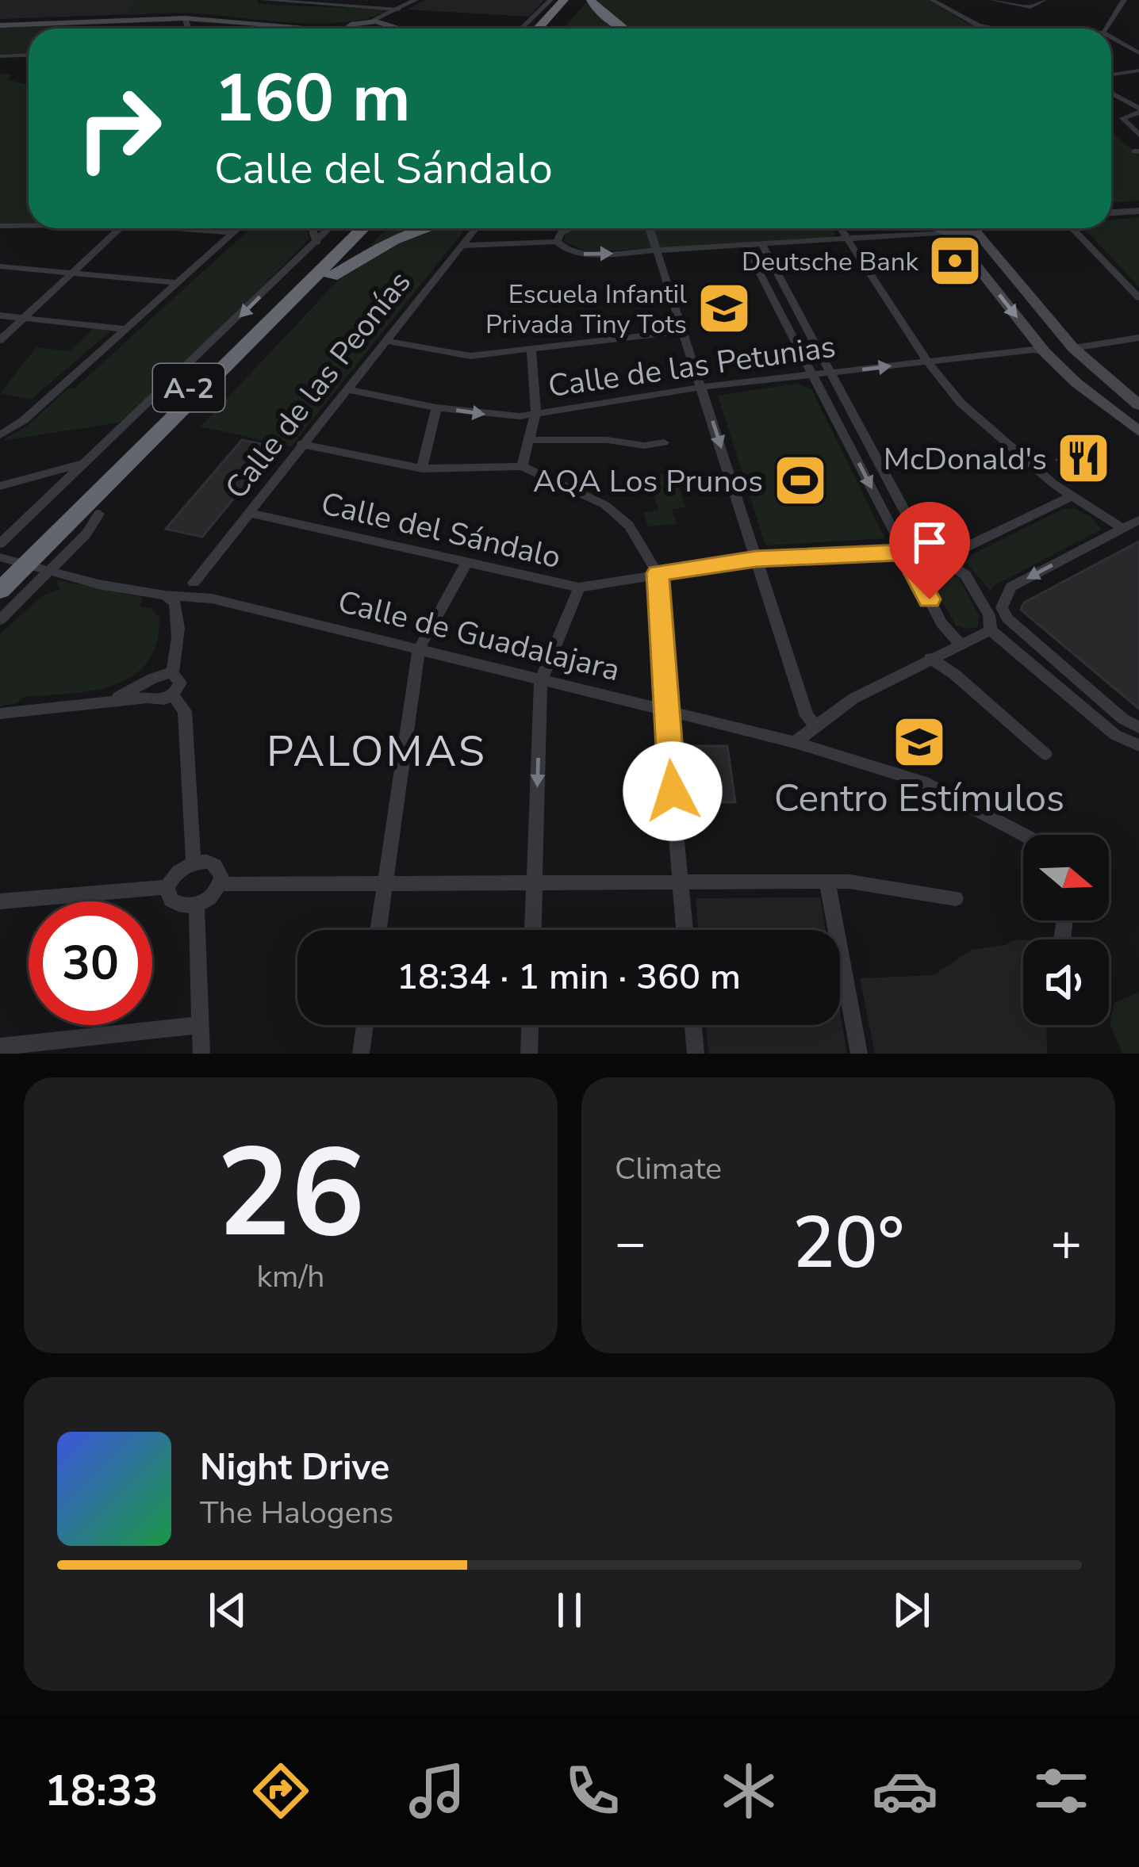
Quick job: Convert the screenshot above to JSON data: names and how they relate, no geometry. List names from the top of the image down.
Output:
{
  "streets": {
    "highway": ["A-2"],
    "street": [
      "Calle de las Petunias",
      "Calle de las Peonías",
      "Calle del Sándalo",
      "Calle de Guadalajara"
    ]
  },
  "crossings": [
    ["Calle de las Petunias", "Calle de las Peonías"],
    ["Calle de las Peonías", "Calle del Sándalo"]
  ],
  "districts": ["PALOMAS"],
  "places": {
    "bank": ["Deutsche Bank"],
    "school or university": ["Escuela Infantil Privada Tiny Tots", "Centro Estímulos"],
    "restaurant": ["McDonald's"],
    "sports": ["AQA Los Prunos"]
  },
  "north": "right",
  "page": {
    "turn": ["160 m", "Calle del Sándalo"],
    "limit": "30",
    "trip": "18:34 · 1 min · 360 m",
    "tile": [
      ["26", "km/h"],
      "Climate"
    ],
    "heat": ["−", "20°", "+"],
    "song": ["Night Drive", "The Halogens"],
    "tabs": "18:33"
  }
}
